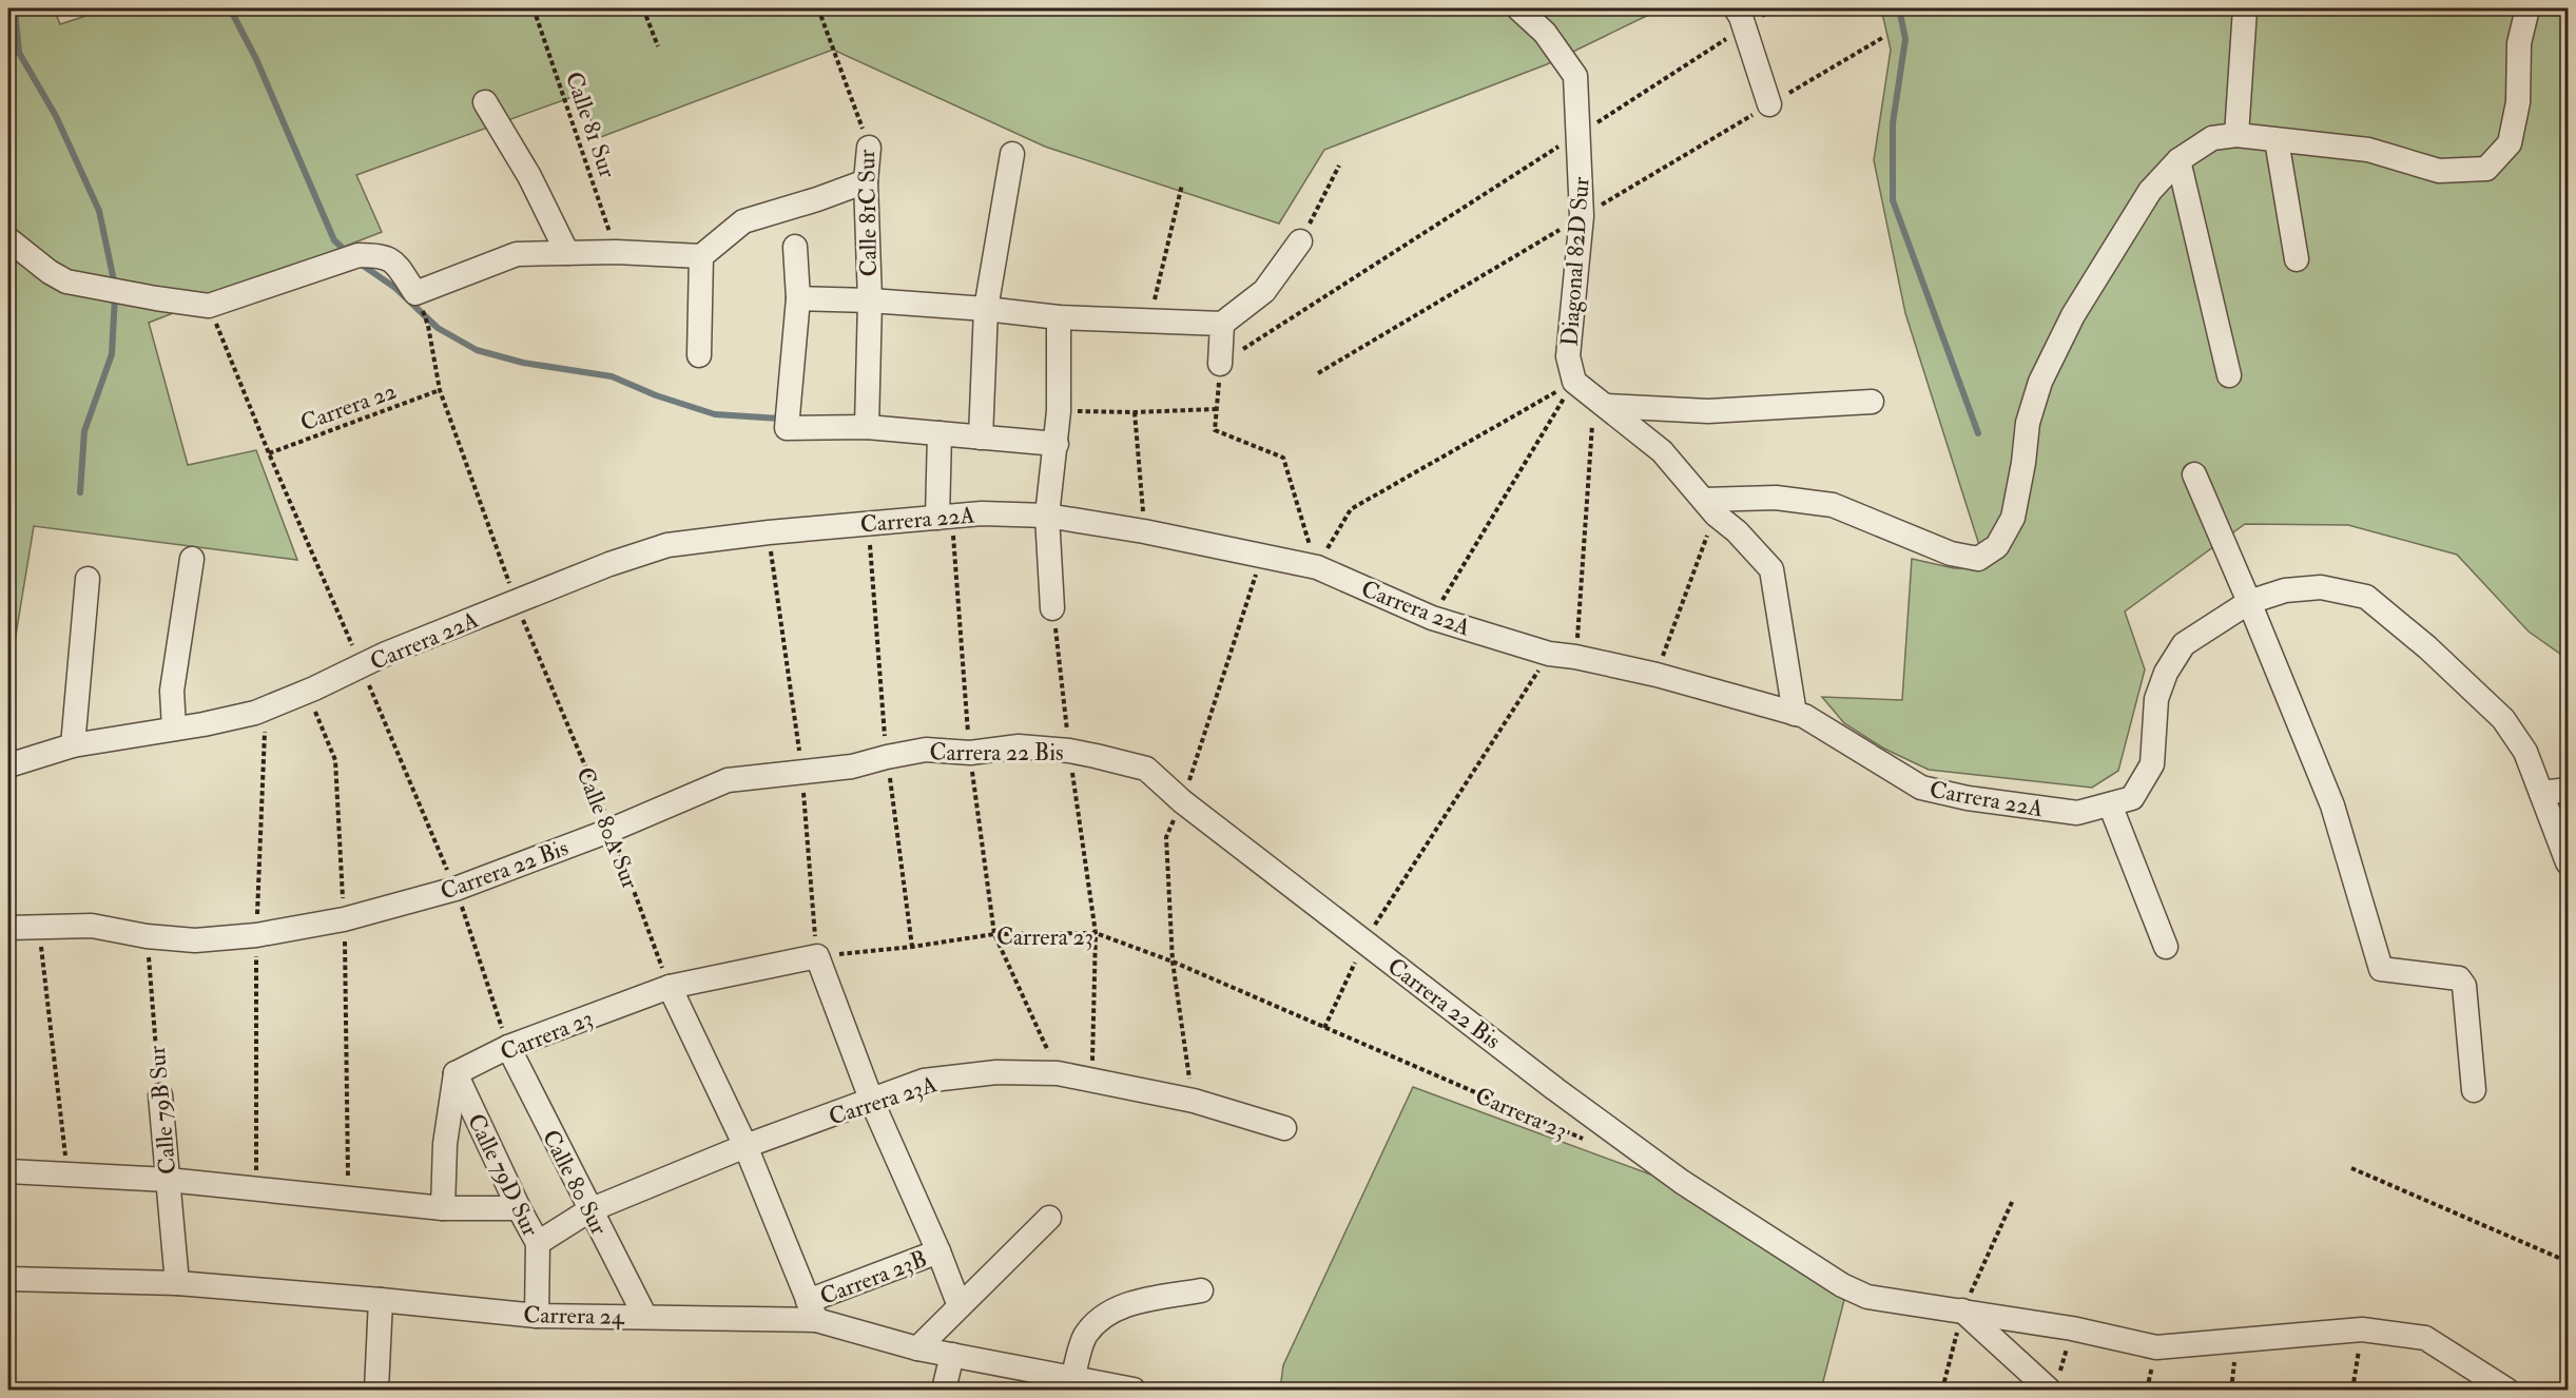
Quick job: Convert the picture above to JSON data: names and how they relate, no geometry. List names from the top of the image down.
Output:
{
  "streets": {
    "street": [
      "Calle 81C Sur",
      "Diagonal 82D Sur",
      "Carrera 22A",
      "Carrera 22 Bis",
      "Carrera 23",
      "Carrera 23A",
      "Calle 79B Sur",
      "Calle 79D Sur",
      "Calle 80 Sur",
      "Carrera 23B",
      "Carrera 24"
    ],
    "path": ["Calle 81 Sur", "Carrera 22", "Calle 80A Sur"]
  },
  "crossings": [
    ["Diagonal 82D Sur", "Carrera 22A"],
    ["Carrera 22", "Calle 80A Sur"],
    ["Carrera 22A", "Calle 80A Sur"],
    ["Carrera 22 Bis", "Calle 80A Sur"],
    ["Carrera 22 Bis", "Calle 79B Sur"],
    ["Calle 80A Sur", "Carrera 23"],
    ["Carrera 23", "Calle 79D Sur"],
    ["Carrera 23", "Calle 80 Sur"],
    ["Carrera 23A", "Calle 79D Sur"],
    ["Carrera 23A", "Calle 80 Sur"],
    ["Calle 79B Sur", "Carrera 24"],
    ["Calle 79D Sur", "Carrera 24"],
    ["Calle 80 Sur", "Carrera 24"],
    ["Carrera 23B", "Carrera 24"]
  ]
}
